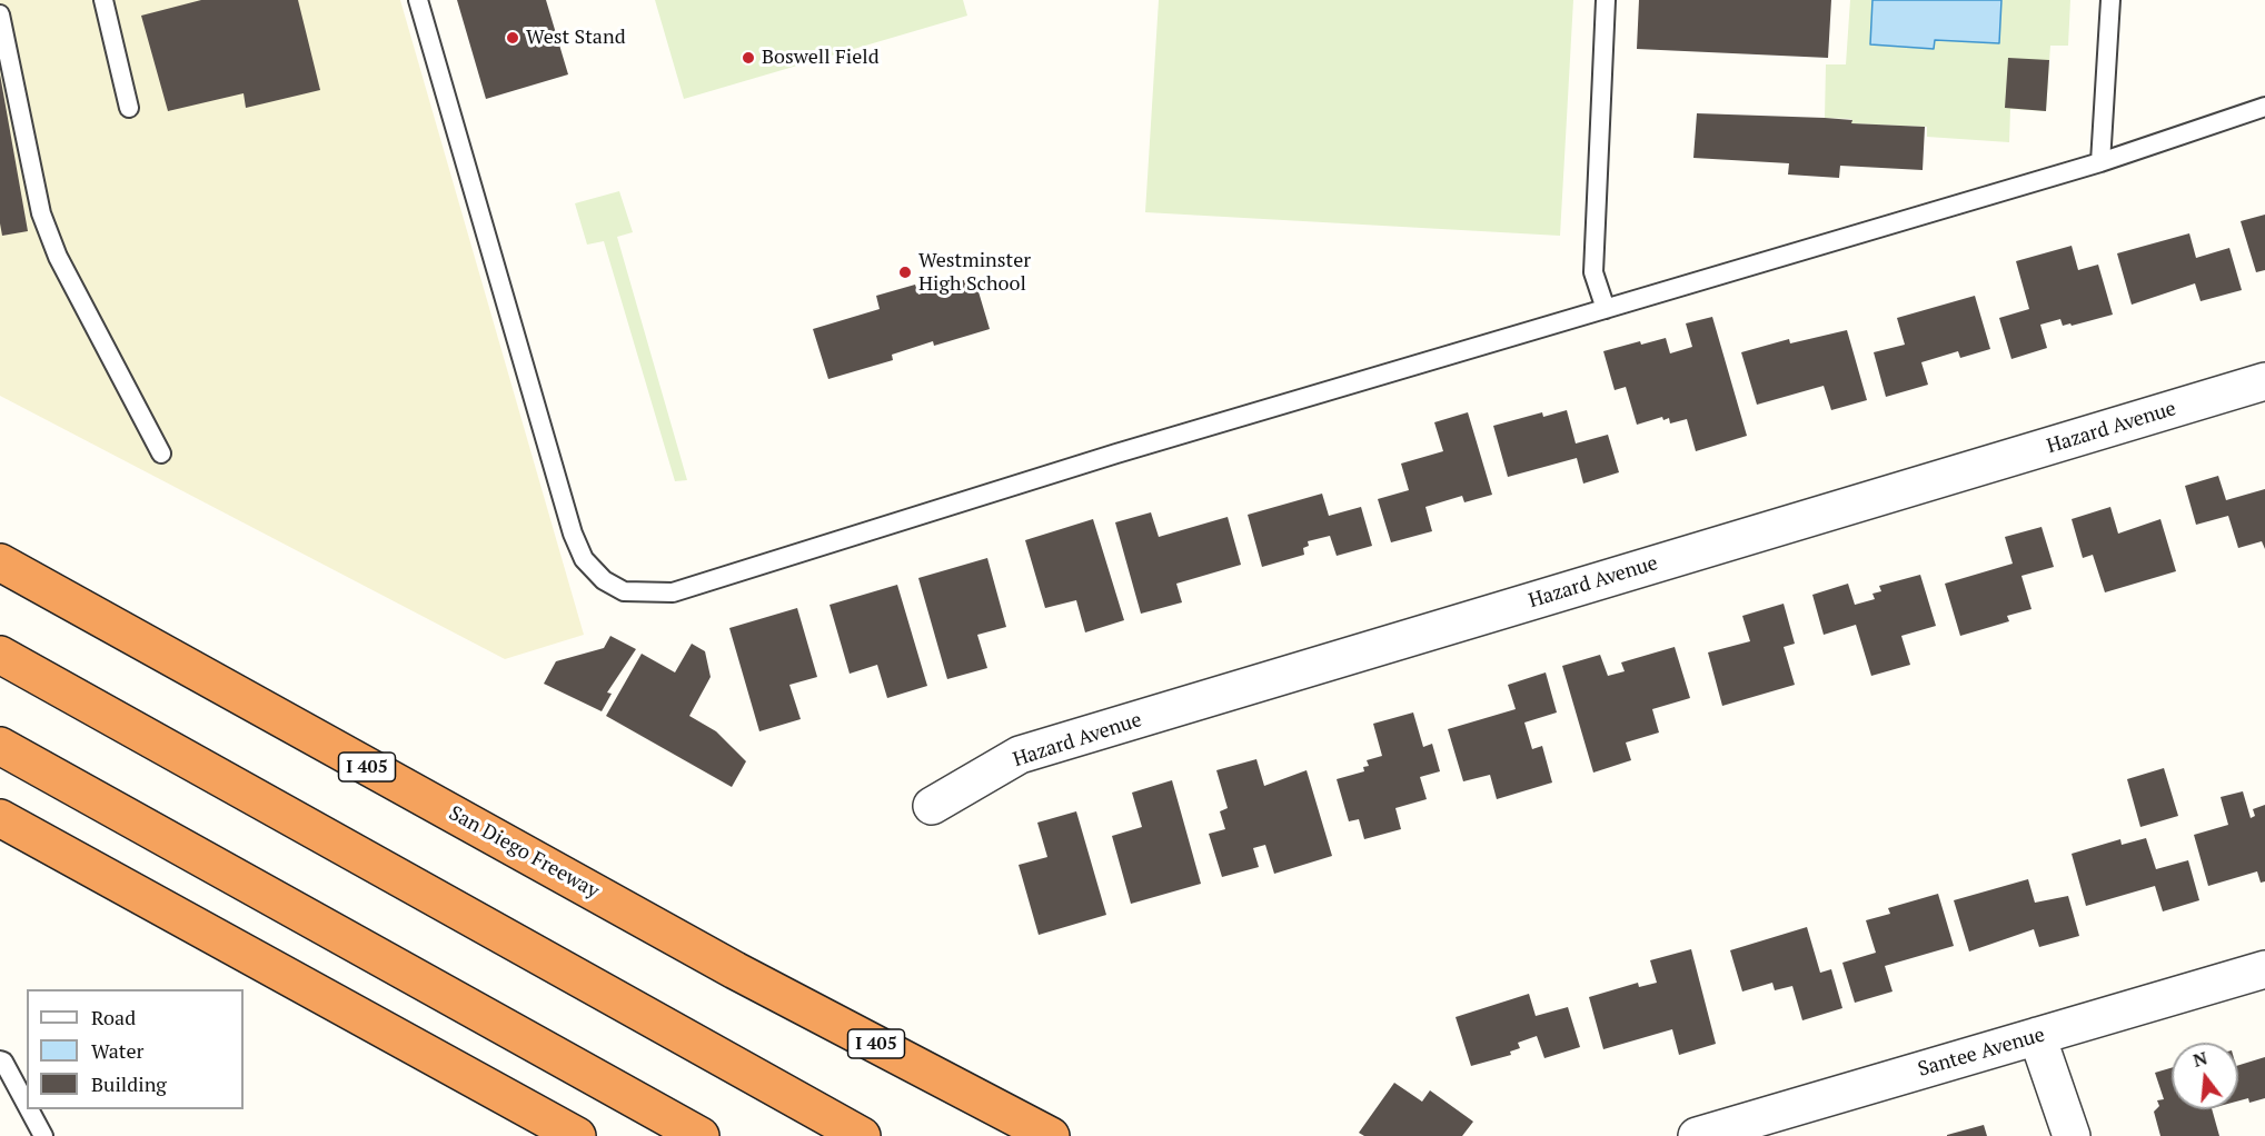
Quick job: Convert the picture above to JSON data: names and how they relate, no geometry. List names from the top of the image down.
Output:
{
  "streets": {
    "highway": ["I 405", "San Diego Freeway"],
    "street": ["Hazard Avenue", "Santee Avenue"]
  },
  "places": ["West Stand", "Boswell Field", "Westminster High School"],
  "legend": ["Road", "Water", "Building"],
  "north": "top"
}
